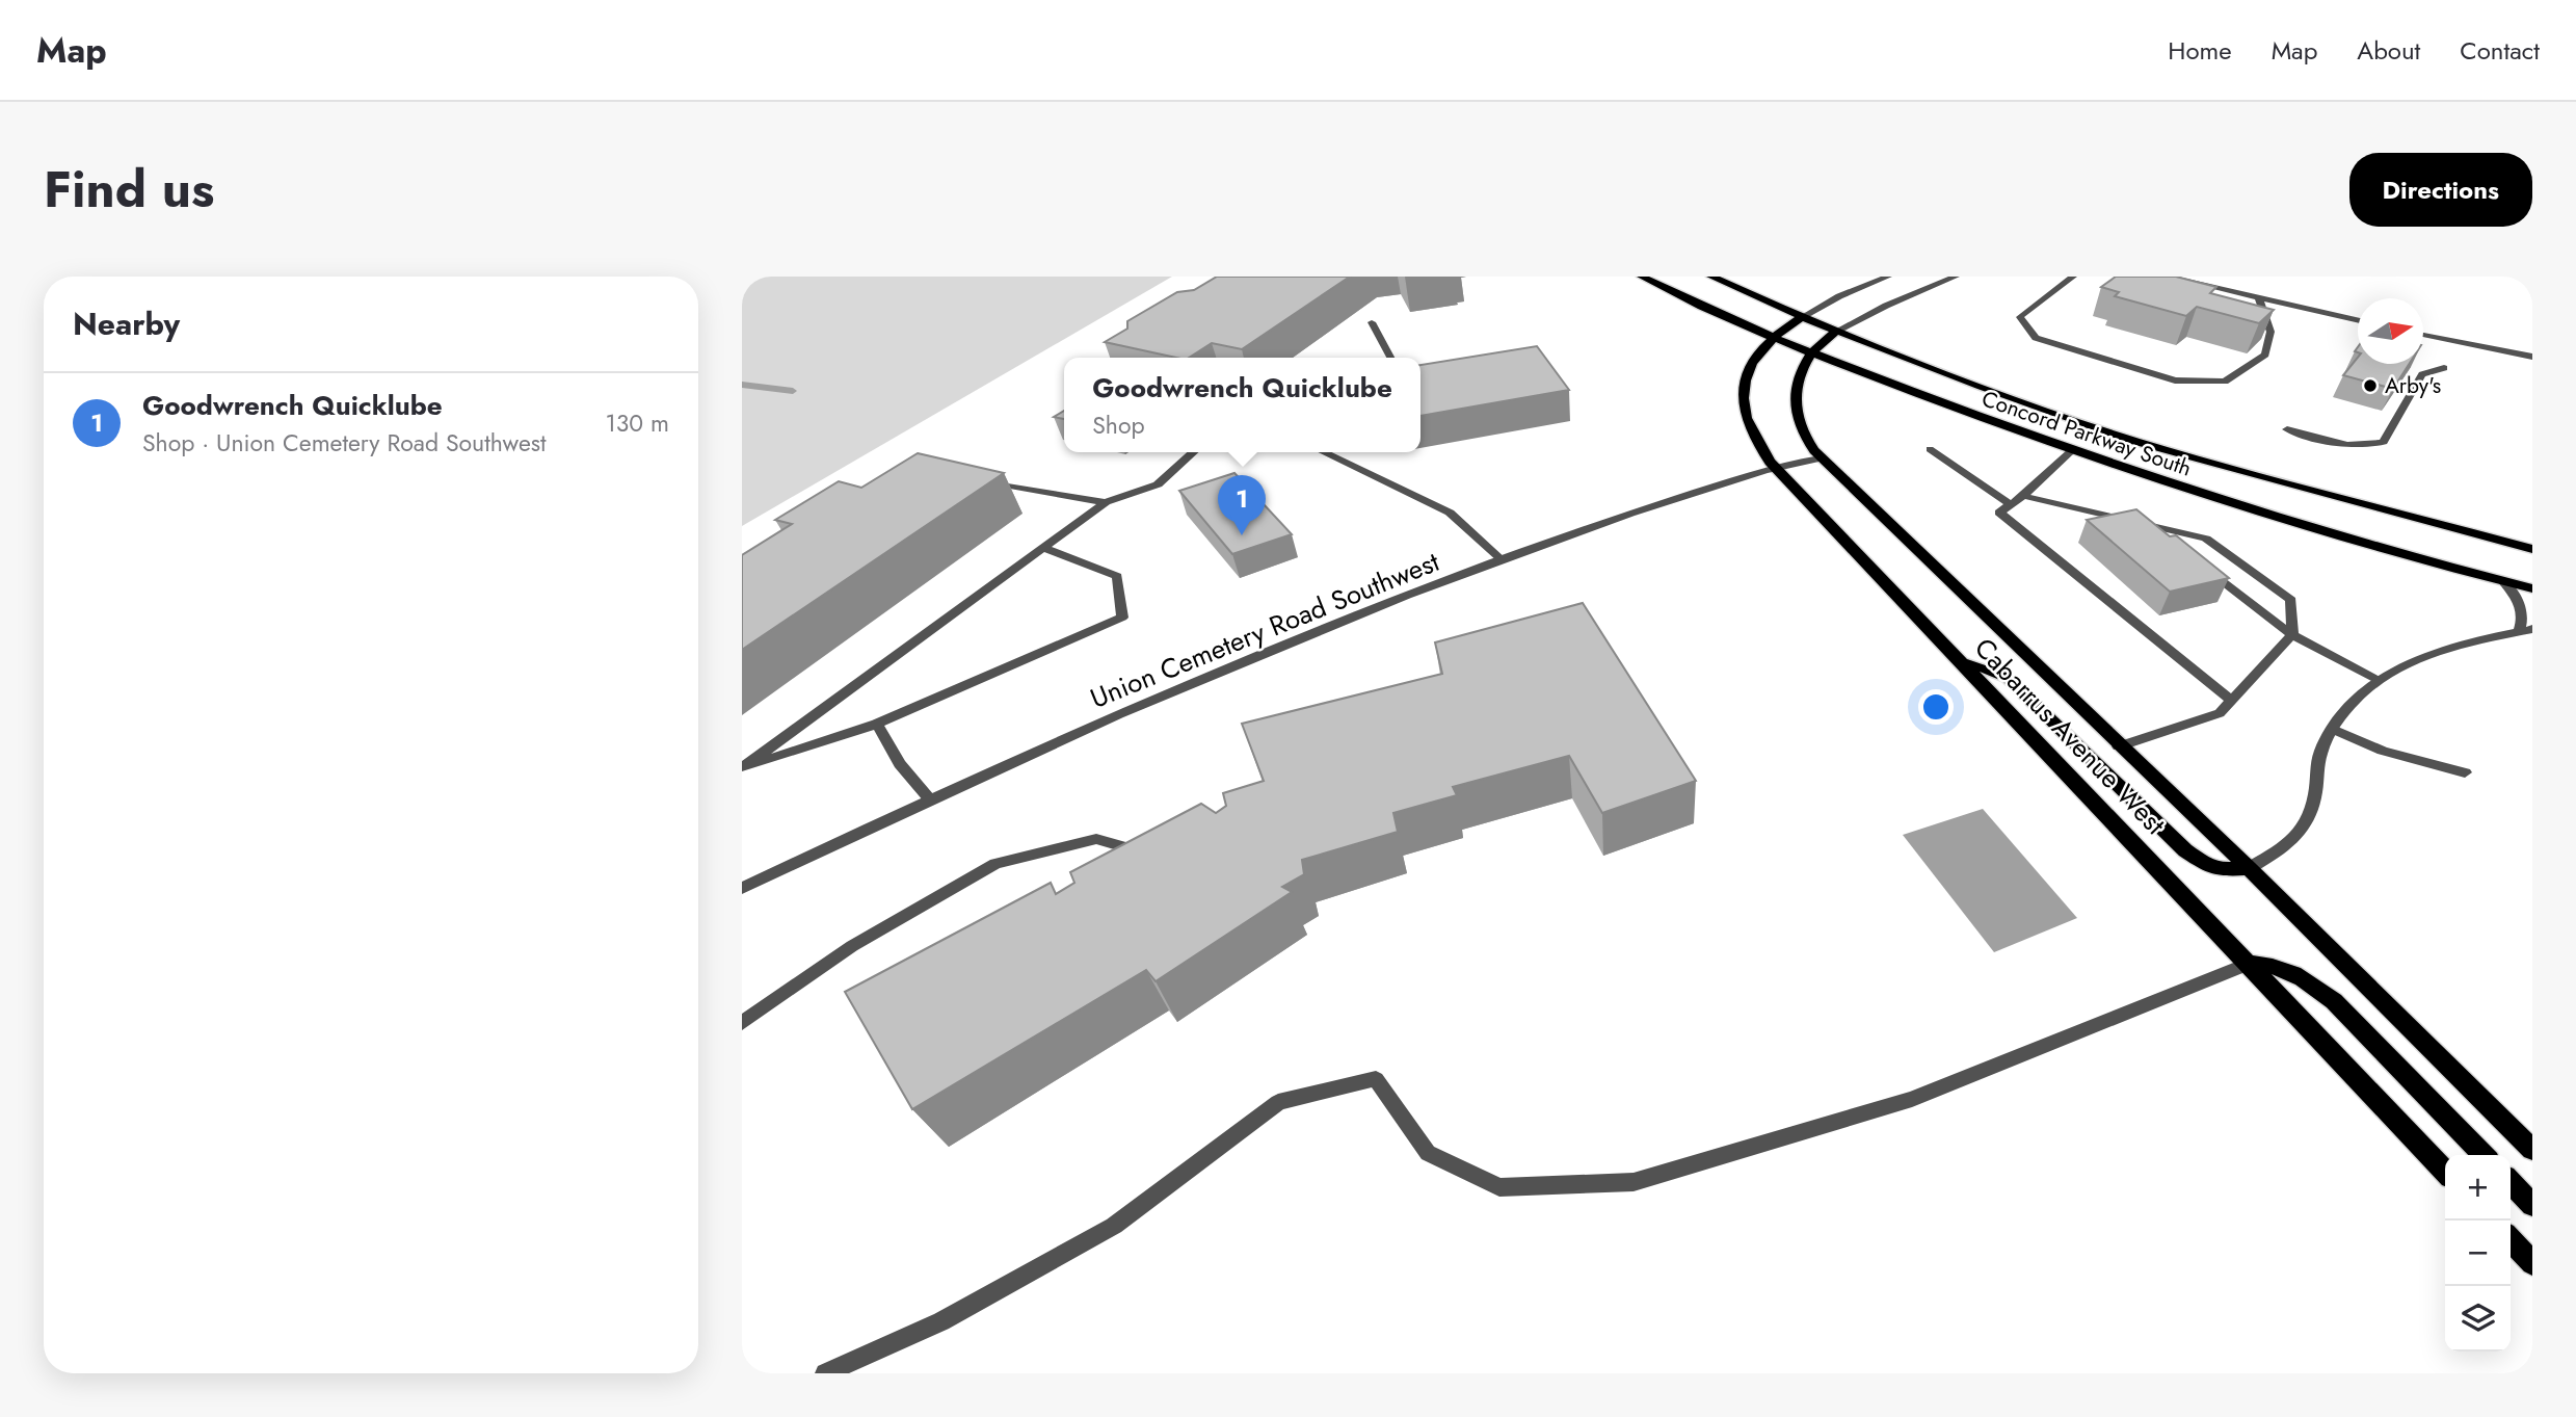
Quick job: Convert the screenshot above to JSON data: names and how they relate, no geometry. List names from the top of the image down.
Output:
{
  "streets": {
    "main road": ["Concord Parkway South", "Cabarrus Avenue West"],
    "street": ["Union Cemetery Road Southwest"]
  },
  "crossings": [
    ["Concord Parkway South", "Cabarrus Avenue West"],
    ["Union Cemetery Road Southwest", "Cabarrus Avenue West"]
  ],
  "places": ["Arby's"],
  "north": "right",
  "page": {
    "header": "Map",
    "nav": [
      "Home",
      "Map",
      "About",
      "Contact"
    ],
    "title": "Find us",
    "buttons": "Directions",
    "heading": "Nearby",
    "popup": ["Goodwrench Quicklube", "Shop"],
    "list": [
      {
        "mark": "1",
        "name": "Goodwrench Quicklube",
        "note": "Shop · Union Cemetery Road Southwest",
        "value": "130 m"
      }
    ],
    "pins": "1",
    "map_buttons": ["+", "−"]
  }
}
